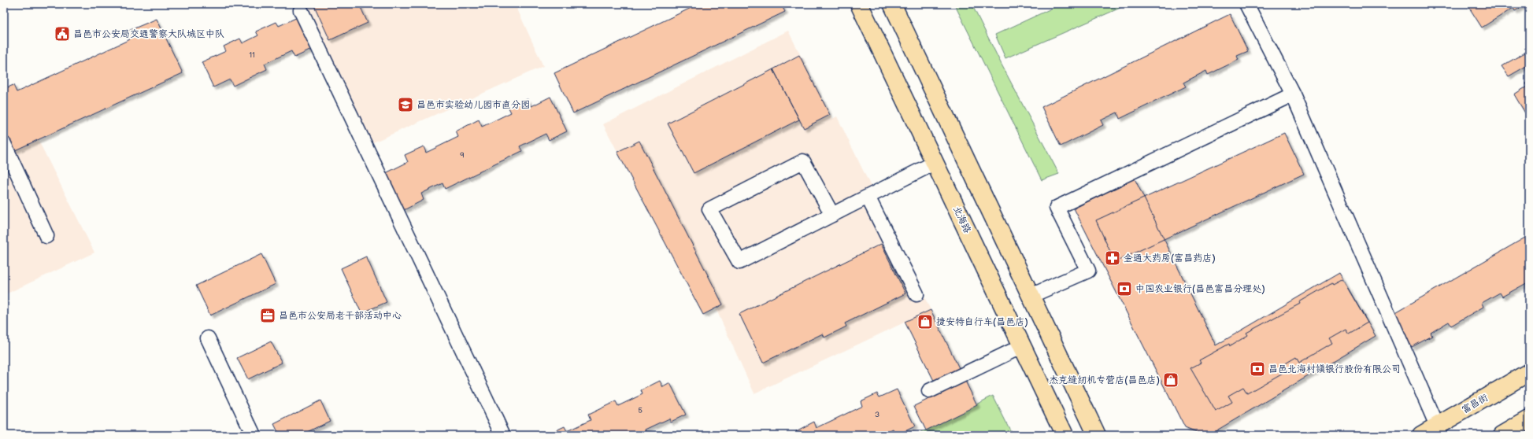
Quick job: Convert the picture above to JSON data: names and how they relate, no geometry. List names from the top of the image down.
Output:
{
  "streets": {
    "main road": ["北海路", "富昌街"]
  },
  "places": {
    "public building": ["昌邑市公安局交通警察大队城区中队"],
    "school or university": ["昌邑市实验幼儿园市直分园"],
    "pharmacy": ["金通大药房(富昌药店)"],
    "bank": ["中国农业银行(昌邑富昌分理处)", "昌邑北海村镇银行股份有限公司"],
    "office": ["昌邑市公安局老干部活动中心"],
    "shop": ["捷安特自行车(昌邑店)", "杰克缝纫机专营店(昌邑店)"]
  },
  "house_numbers": [
    "11",
    "9",
    "5",
    "3"
  ]
}
